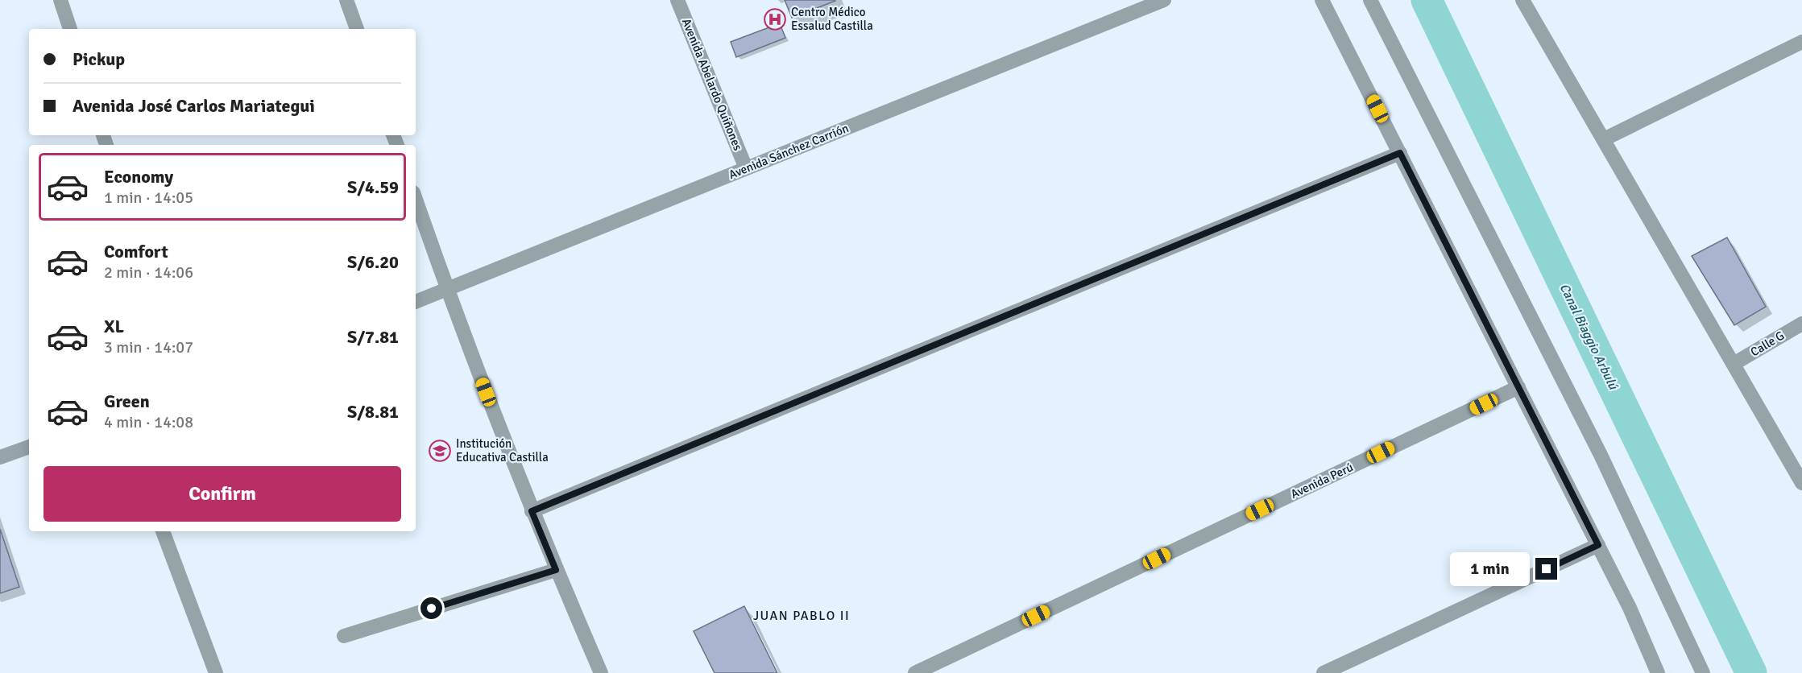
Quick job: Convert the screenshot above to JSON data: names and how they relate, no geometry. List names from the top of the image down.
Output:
{
  "streets": {
    "street": [
      "Avenida Abelardo Quiñones",
      "Avenida Sánchez Carrión",
      "Calle G",
      "Avenida Perú"
    ]
  },
  "crossings": [
    ["Avenida Abelardo Quiñones", "Avenida Sánchez Carrión"]
  ],
  "districts": ["JUAN PABLO II"],
  "water": ["Canal Biaggio Arbulú"],
  "places": {
    "hospital": ["Centro Médico Essalud Castilla"],
    "school or university": ["Institución Educativa Castilla"]
  },
  "page": {
    "banner": ["Pickup", "Avenida José Carlos Mariategui"],
    "list": [
      {
        "name": "Economy",
        "note": "1 min · 14:05",
        "value": "S/4.59"
      },
      {
        "name": "Comfort",
        "note": "2 min · 14:06",
        "value": "S/6.20"
      },
      {
        "name": "XL",
        "note": "3 min · 14:07",
        "value": "S/7.81"
      },
      {
        "name": "Green",
        "note": "4 min · 14:08",
        "value": "S/8.81"
      }
    ],
    "buttons": "Confirm",
    "bubble": "1 min"
  }
}
